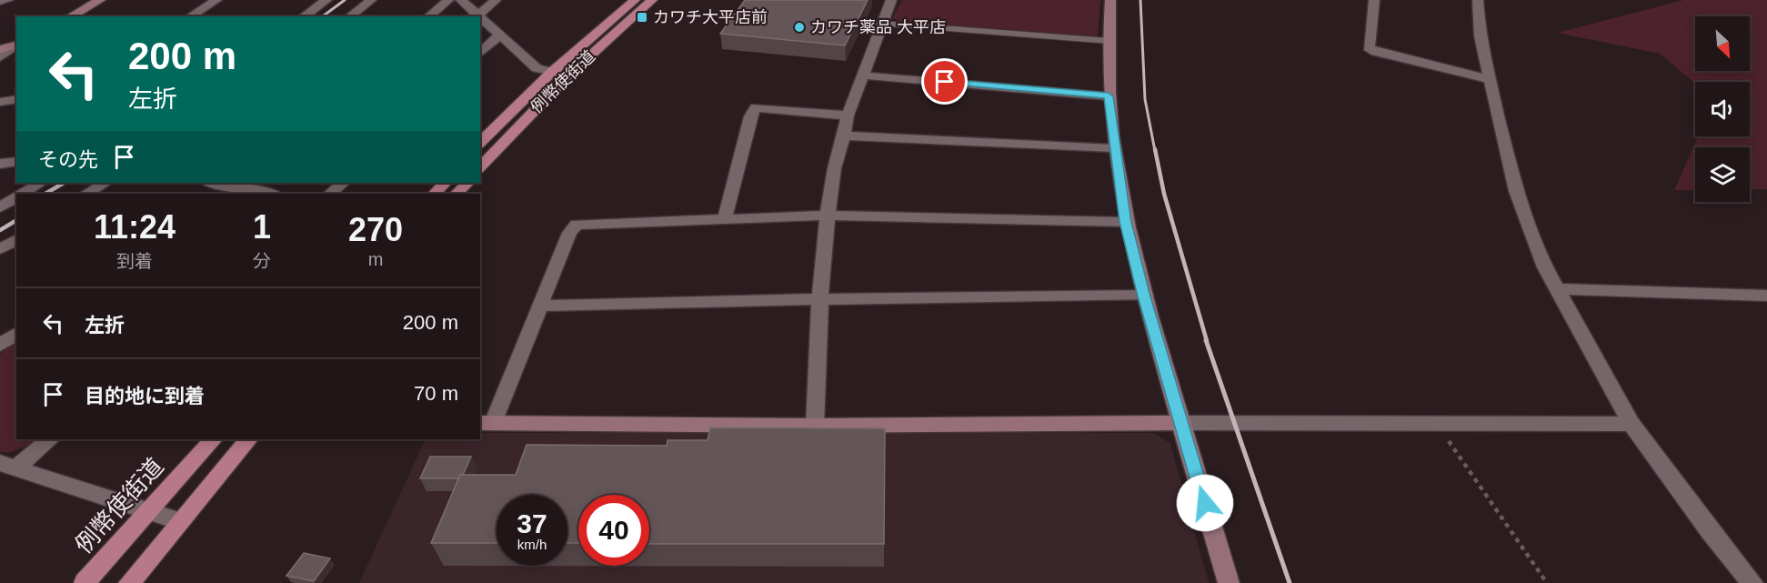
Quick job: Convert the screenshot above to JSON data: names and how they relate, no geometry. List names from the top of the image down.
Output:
{
  "streets": {
    "main road": ["例幣使街道"]
  },
  "places": {
    "transit": ["カワチ大平店前"],
    "other": ["カワチ薬品 大平店"]
  },
  "north": "bottom right",
  "page": {
    "turn": ["200 m", "左折"],
    "then": "その先",
    "eta": [
      "11:24",
      "到着",
      "1",
      "分",
      "270",
      "m"
    ],
    "list": [
      {
        "name": "左折",
        "value": "200 m"
      },
      {
        "name": "目的地に到着",
        "value": "70 m"
      }
    ],
    "speed": "37 km/h",
    "limit": "40"
  }
}
